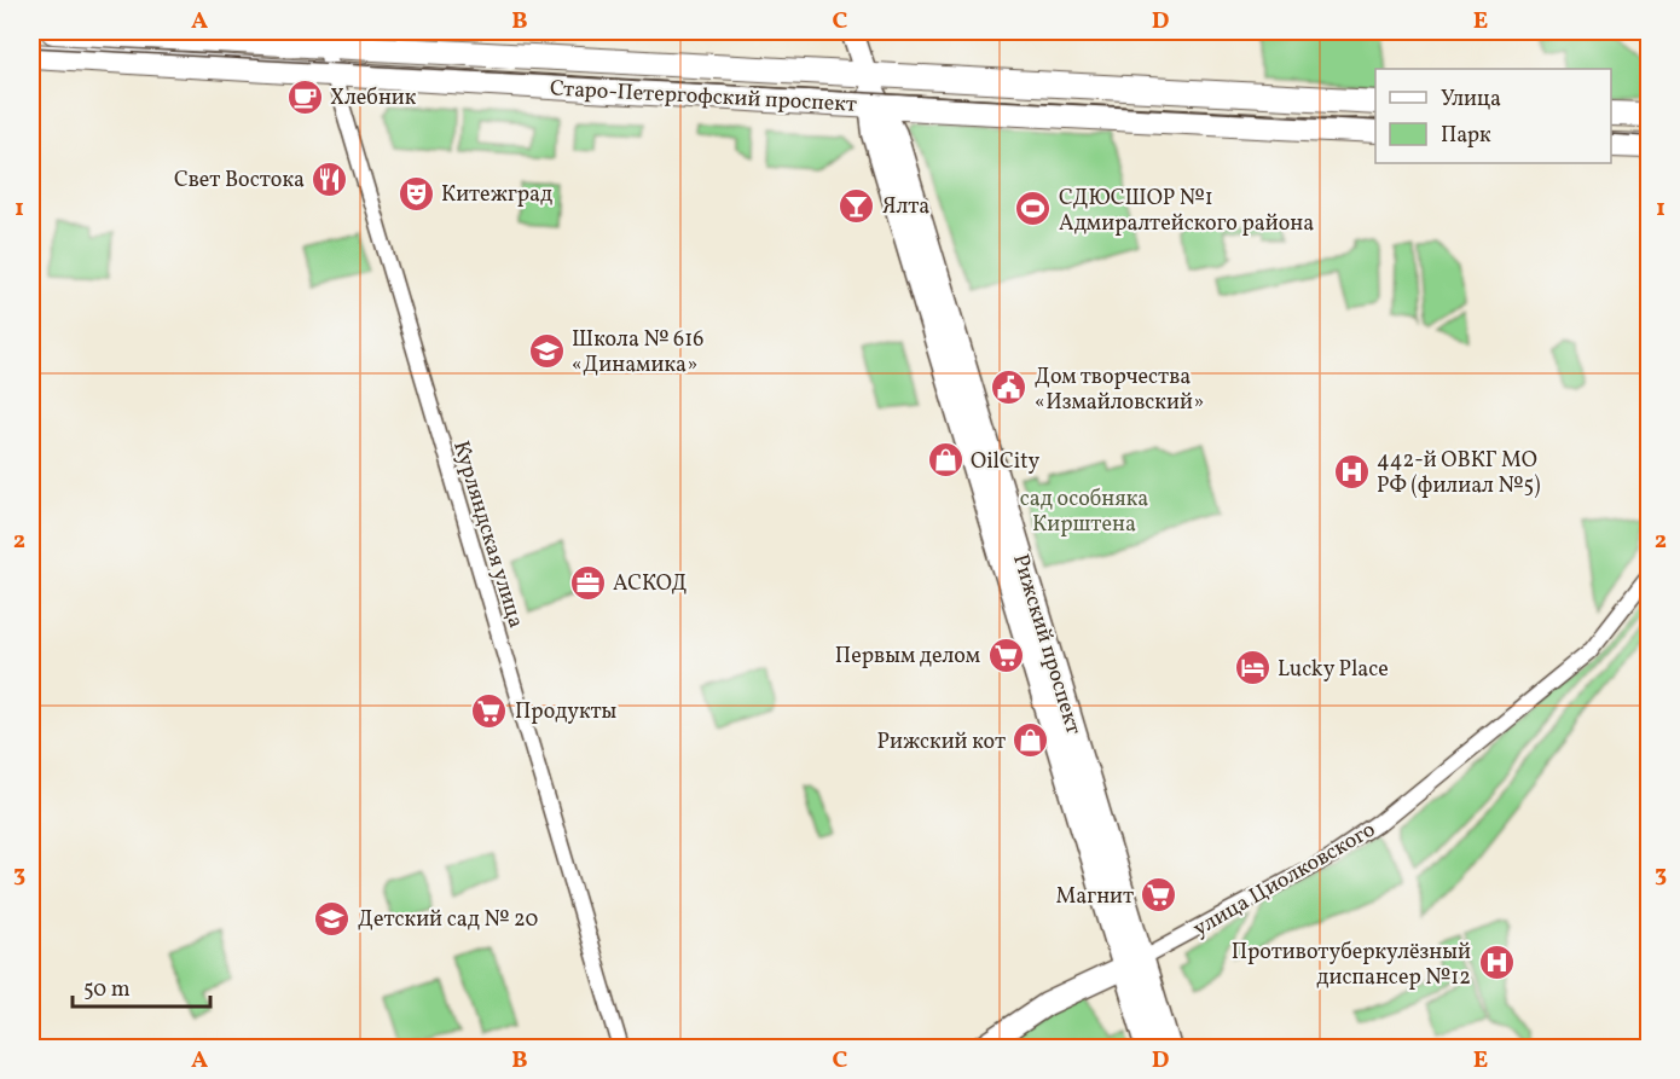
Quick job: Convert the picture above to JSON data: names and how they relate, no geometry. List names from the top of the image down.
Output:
{
  "streets": {
    "main road": ["Старо-Петергофский проспект", "Рижский проспект", "улица Циолковского"],
    "street": ["Курляндская улица"]
  },
  "crossings": [
    ["Старо-Петергофский проспект", "Курляндская улица"],
    ["Старо-Петергофский проспект", "Рижский проспект"],
    ["Рижский проспект", "улица Циолковского"]
  ],
  "parks": ["сад особняка Кирштена"],
  "places": {
    "cafe": ["Хлебник"],
    "restaurant": ["Свет Востока"],
    "theatre": ["Китежград"],
    "bar": ["Ялта"],
    "sports": ["СДЮСШОР №1 Адмиралтейского района"],
    "school or university": ["Школа № 616 «Динамика»", "Детский сад № 20"],
    "public building": ["Дом творчества «Измайловский»"],
    "shop": ["OilCity", "Рижский кот"],
    "hospital": ["442-й ОВКГ МО РФ (филиал №5)", "Противотуберкулёзный диспансер №12"],
    "office": ["АСКОД"],
    "supermarket": ["Первым делом", "Продукты", "Магнит"],
    "hotel": ["Lucky Place"]
  },
  "legend": ["Улица", "Парк"],
  "scale_bar": "50 m",
  "grid": {
    "columns": [
      "A",
      "B",
      "C",
      "D",
      "E"
    ],
    "rows": ["1", "2", "3"]
  }
}
